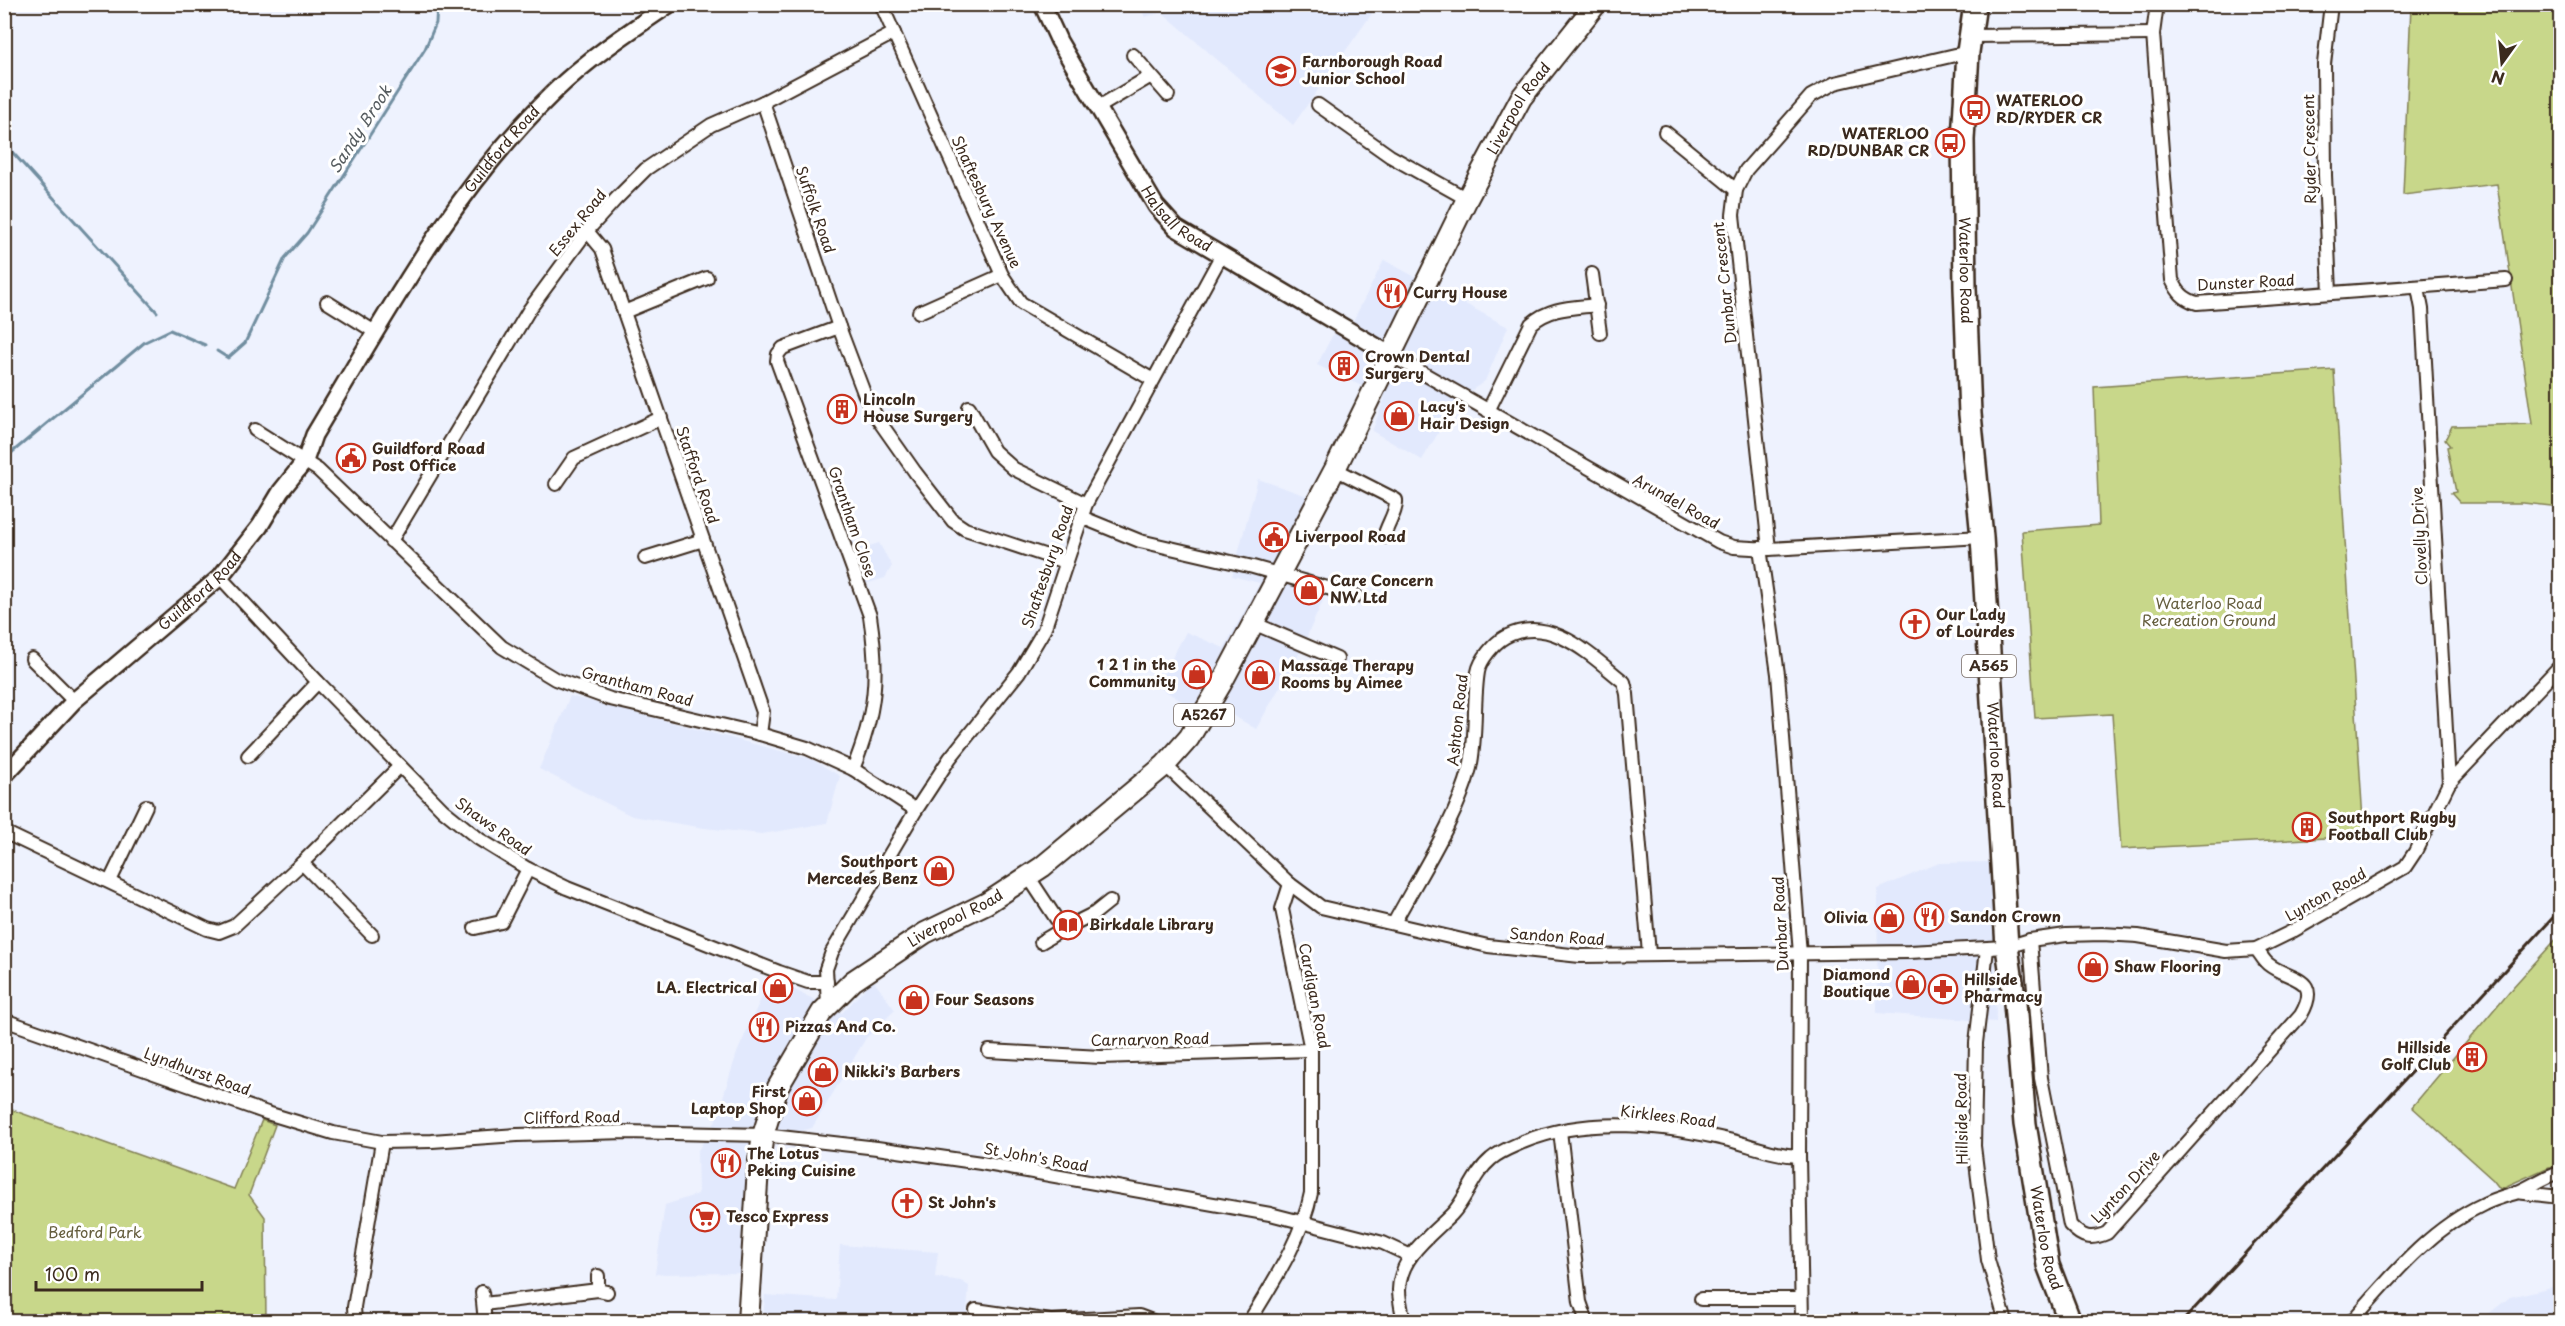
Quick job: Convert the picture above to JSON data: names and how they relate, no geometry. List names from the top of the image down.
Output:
{
  "streets": {
    "highway": ["Waterloo Road", "A565"],
    "main road": ["Liverpool Road", "A5267"],
    "street": [
      "Ryder Crescent",
      "Guildford Road",
      "Shaftesbury Avenue",
      "Suffolk Road",
      "Halsall Road",
      "Essex Road",
      "Dunbar Crescent",
      "Dunster Road",
      "Stafford Road",
      "Arundel Road",
      "Grantham Close",
      "Clovelly Drive",
      "Shaftesbury Road",
      "Grantham Road",
      "Ashton Road",
      "Shaws Road",
      "Lynton Road",
      "Dunbar Road",
      "Sandon Road",
      "Cardigan Road",
      "Carnarvon Road",
      "Lyndhurst Road",
      "Kirklees Road",
      "Clifford Road",
      "Hillside Road",
      "St John's Road",
      "Lynton Drive"
    ]
  },
  "crossings": [
    ["Liverpool Road", "Halsall Road"],
    ["Liverpool Road", "Arundel Road"],
    ["Liverpool Road", "Shaftesbury Road"],
    ["Liverpool Road", "Sandon Road"],
    ["Liverpool Road", "Clifford Road"],
    ["Liverpool Road", "St John's Road"],
    ["Ryder Crescent", "Dunster Road"],
    ["Guildford Road", "Grantham Road"],
    ["Guildford Road", "Shaws Road"],
    ["Shaftesbury Avenue", "Essex Road"],
    ["Shaftesbury Avenue", "Shaftesbury Road"],
    ["Suffolk Road", "Essex Road"],
    ["Suffolk Road", "Grantham Close"],
    ["Suffolk Road", "Shaftesbury Road"],
    ["Halsall Road", "Arundel Road"],
    ["Halsall Road", "Shaftesbury Road"],
    ["Essex Road", "Stafford Road"],
    ["Essex Road", "Grantham Road"],
    ["Waterloo Road", "Dunbar Crescent"],
    ["Waterloo Road", "Arundel Road"],
    ["Waterloo Road", "Lynton Road"],
    ["Waterloo Road", "Sandon Road"],
    ["Waterloo Road", "Hillside Road"],
    ["Dunbar Crescent", "Arundel Road"],
    ["Dunbar Crescent", "Dunbar Road"],
    ["Dunster Road", "Clovelly Drive"],
    ["Stafford Road", "Grantham Road"],
    ["Arundel Road", "Dunbar Road"],
    ["Grantham Close", "Grantham Road"],
    ["Clovelly Drive", "Lynton Road"],
    ["Shaftesbury Road", "Grantham Road"],
    ["Shaftesbury Road", "Shaws Road"],
    ["Ashton Road", "Sandon Road"],
    ["Lynton Road", "Sandon Road"],
    ["Lynton Road", "Hillside Road"],
    ["Lynton Road", "Lynton Drive"],
    ["Dunbar Road", "Sandon Road"],
    ["Dunbar Road", "Kirklees Road"],
    ["Sandon Road", "Cardigan Road"],
    ["Sandon Road", "Hillside Road"],
    ["Cardigan Road", "Carnarvon Road"],
    ["Cardigan Road", "St John's Road"],
    ["Lyndhurst Road", "Clifford Road"],
    ["Clifford Road", "St John's Road"]
  ],
  "water": ["Sandy Brook"],
  "parks": ["Waterloo Road Recreation Ground", "Bedford Park"],
  "places": {
    "school or university": ["Farnborough Road Junior School"],
    "bus stop": ["WATERLOO RD/RYDER CR", "WATERLOO RD/DUNBAR CR"],
    "restaurant": [
      "Curry House",
      "Sandon Crown",
      "Pizzas And Co.",
      "The Lotus Peking Cuisine"
    ],
    "building": [
      "Crown Dental Surgery",
      "Lincoln House Surgery",
      "Southport Rugby Football Club",
      "Hillside Golf Club"
    ],
    "shop": [
      "Lacy's Hair Design",
      "Care Concern NW Ltd",
      "1 2 1 in the Community",
      "Massage Therapy Rooms by Aimee",
      "Southport Mercedes Benz",
      "Olivia",
      "Shaw Flooring",
      "Diamond Boutique",
      "LA. Electrical",
      "Four Seasons",
      "Nikki's Barbers",
      "First Laptop Shop"
    ],
    "public building": ["Guildford Road Post Office", "Liverpool Road"],
    "church": ["Our Lady of Lourdes", "St John's"],
    "library": ["Birkdale Library"],
    "pharmacy": ["Hillside Pharmacy"],
    "supermarket": ["Tesco Express"]
  },
  "scale_bar": "100 m",
  "north": "bottom"
}
